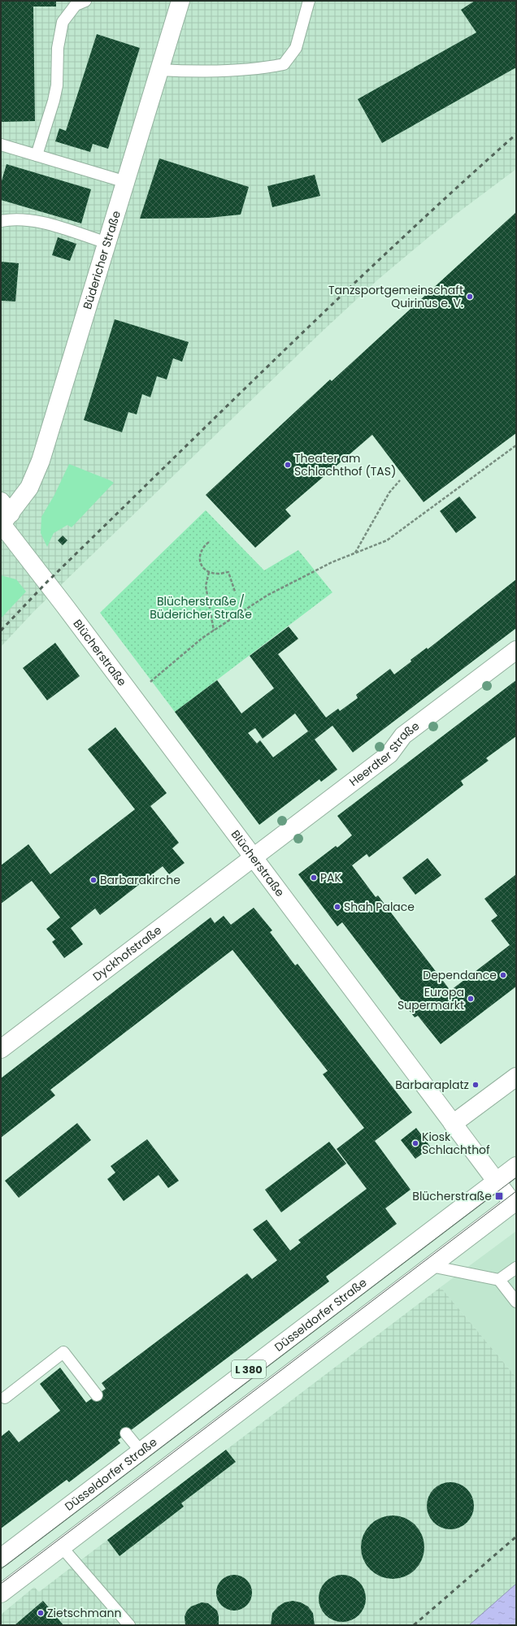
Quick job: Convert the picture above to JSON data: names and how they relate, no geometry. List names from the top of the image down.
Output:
{
  "streets": {
    "street": [
      "Büdericher Straße",
      "Blücherstraße",
      "Heerdter Straße",
      "Dyckhofstraße",
      "Düsseldorfer Straße",
      "L 380"
    ]
  },
  "crossings": [
    ["Büdericher Straße", "Blücherstraße"],
    ["Blücherstraße", "Heerdter Straße"],
    ["Blücherstraße", "Dyckhofstraße"],
    ["Blücherstraße", "Düsseldorfer Straße"],
    ["Blücherstraße", "L 380"],
    ["Heerdter Straße", "Dyckhofstraße"]
  ],
  "parks": ["Blücherstraße / Büdericher Straße"],
  "places": {
    "other": [
      "Tanzsportgemeinschaft Quirinus e. V.",
      "Theater am Schlachthof (TAS)",
      "PAK",
      "Barbarakirche",
      "Shah Palace",
      "Dependance",
      "Europa Supermarkt",
      "Barbaraplatz",
      "Kiosk Schlachthof",
      "Zietschmann"
    ],
    "transit": ["Blücherstraße"]
  }
}
